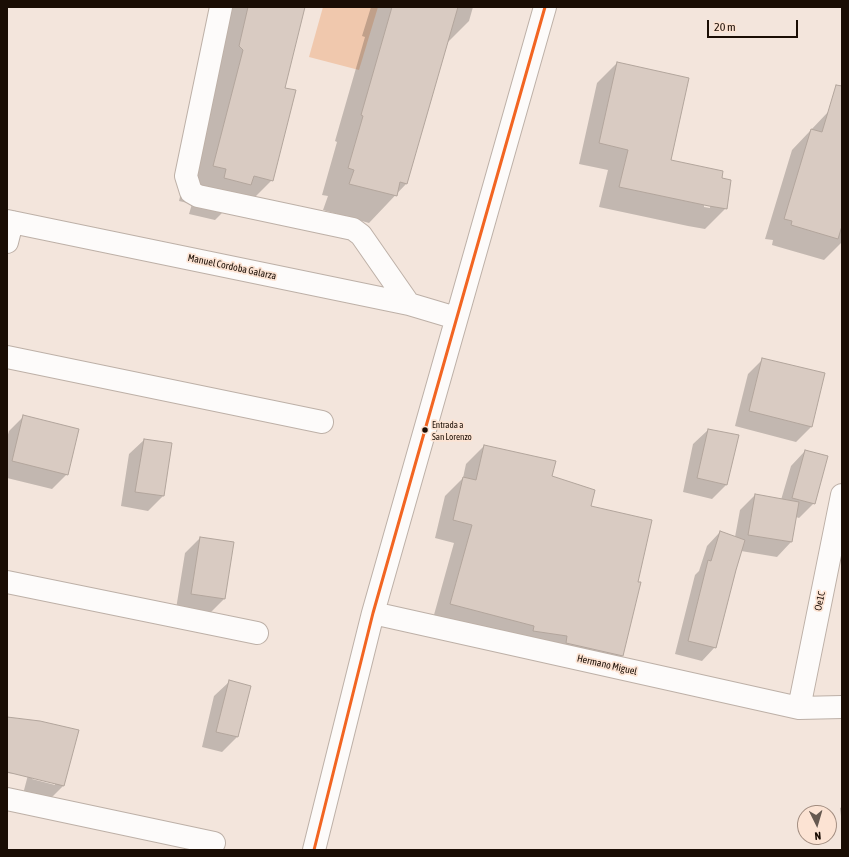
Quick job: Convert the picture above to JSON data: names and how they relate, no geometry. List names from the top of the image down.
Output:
{
  "streets": {
    "street": ["Manuel Cordoba Galarza", "Oe1C", "Hermano Miguel"]
  },
  "crossings": [
    ["Oe1C", "Hermano Miguel"]
  ],
  "places": ["Entrada a San Lorenzo"],
  "scale_bar": "20 m",
  "north": "bottom"
}
